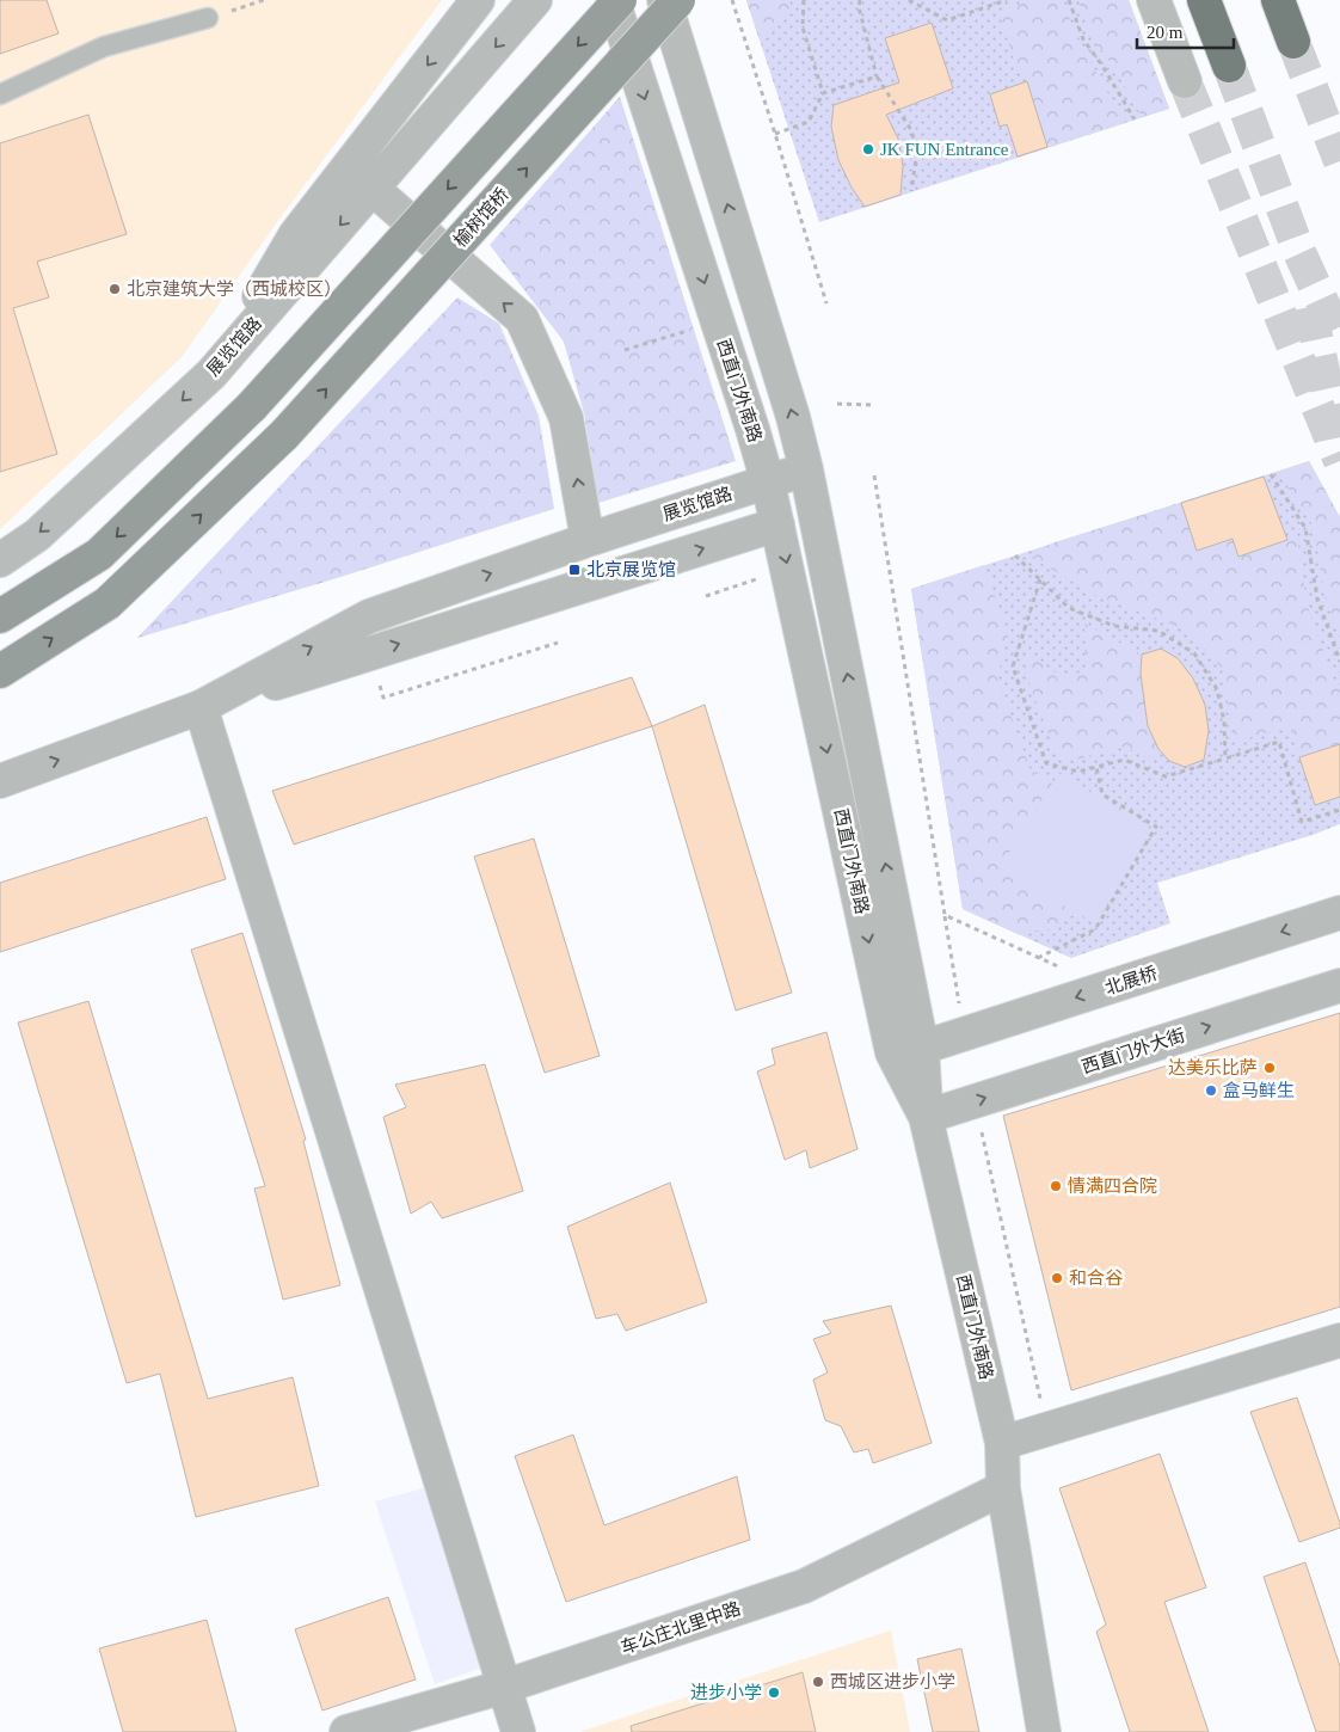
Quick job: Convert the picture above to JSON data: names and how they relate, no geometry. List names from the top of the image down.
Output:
{
  "streets": {
    "main road": ["榆树馆桥"],
    "street": [
      "展览馆路",
      "西直门外南路",
      "北展桥",
      "西直门外大街",
      "车公庄北里中路"
    ]
  },
  "crossings": [
    ["展览馆路", "西直门外南路"],
    ["西直门外南路", "北展桥"],
    ["西直门外南路", "西直门外大街"],
    ["西直门外南路", "车公庄北里中路"]
  ],
  "one_way": ["北展桥", "西直门外大街"],
  "places": {
    "other": [
      "JK FUN Entrance",
      "北京建筑大学（西城校区）",
      "达美乐比萨",
      "盒马鲜生",
      "情满四合院",
      "和合谷",
      "西城区进步小学",
      "进步小学"
    ],
    "transit": ["北京展览馆"]
  },
  "scale_bar": "20 m"
}
